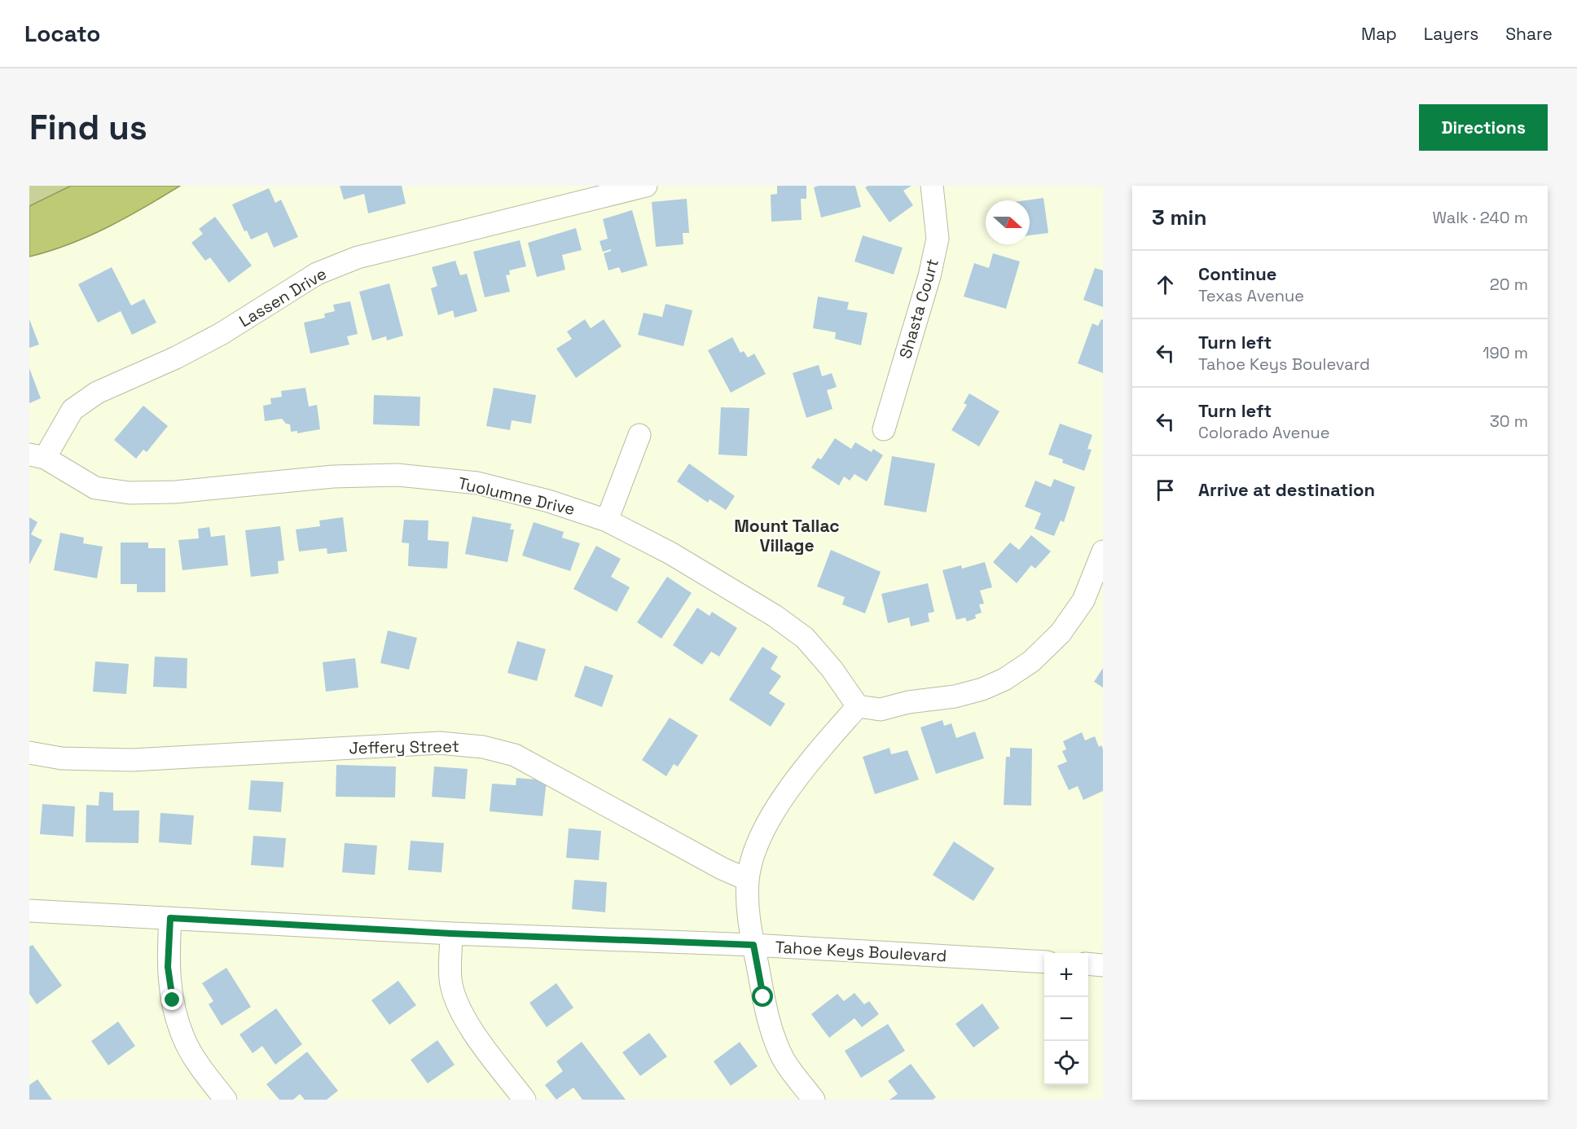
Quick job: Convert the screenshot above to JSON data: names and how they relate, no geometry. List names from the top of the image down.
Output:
{
  "streets": {
    "street": [
      "Lassen Drive",
      "Shasta Court",
      "Tuolumne Drive",
      "Jeffery Street",
      "Tahoe Keys Boulevard"
    ]
  },
  "crossings": [
    ["Lassen Drive", "Tuolumne Drive"]
  ],
  "districts": ["Mount Tallac Village"],
  "north": "right",
  "page": {
    "header": "Locato",
    "nav": ["Map", "Layers", "Share"],
    "buttons": "Directions",
    "title": "Find us",
    "heading": ["3 min", "Walk · 240 m"],
    "list": [
      ["Continue", "Texas Avenue", "20 m"],
      ["Turn left", "Tahoe Keys Boulevard", "190 m"],
      ["Turn left", "Colorado Avenue", "30 m"],
      "Arrive at destination"
    ],
    "map_buttons": ["+", "−"]
  }
}
